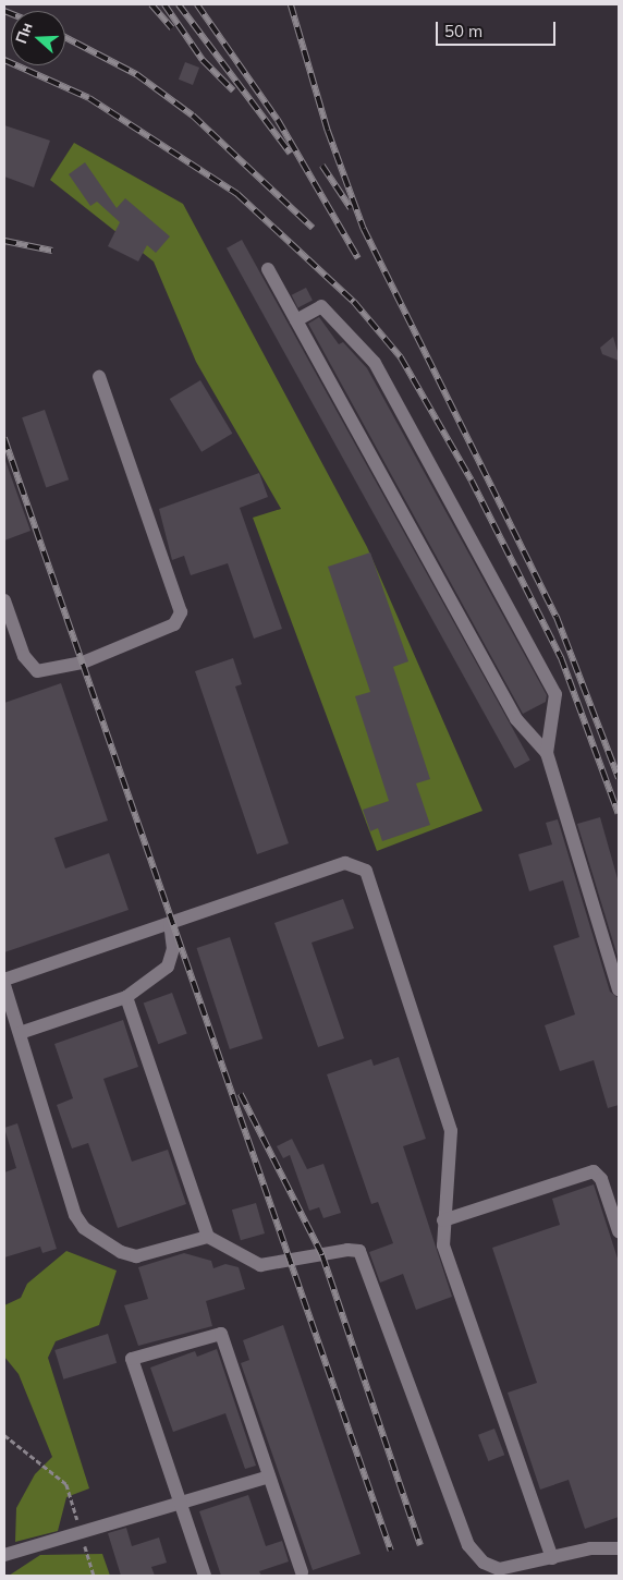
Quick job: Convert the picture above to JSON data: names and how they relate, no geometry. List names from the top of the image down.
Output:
{
  "scale_bar": "50 m",
  "north": "left"
}
